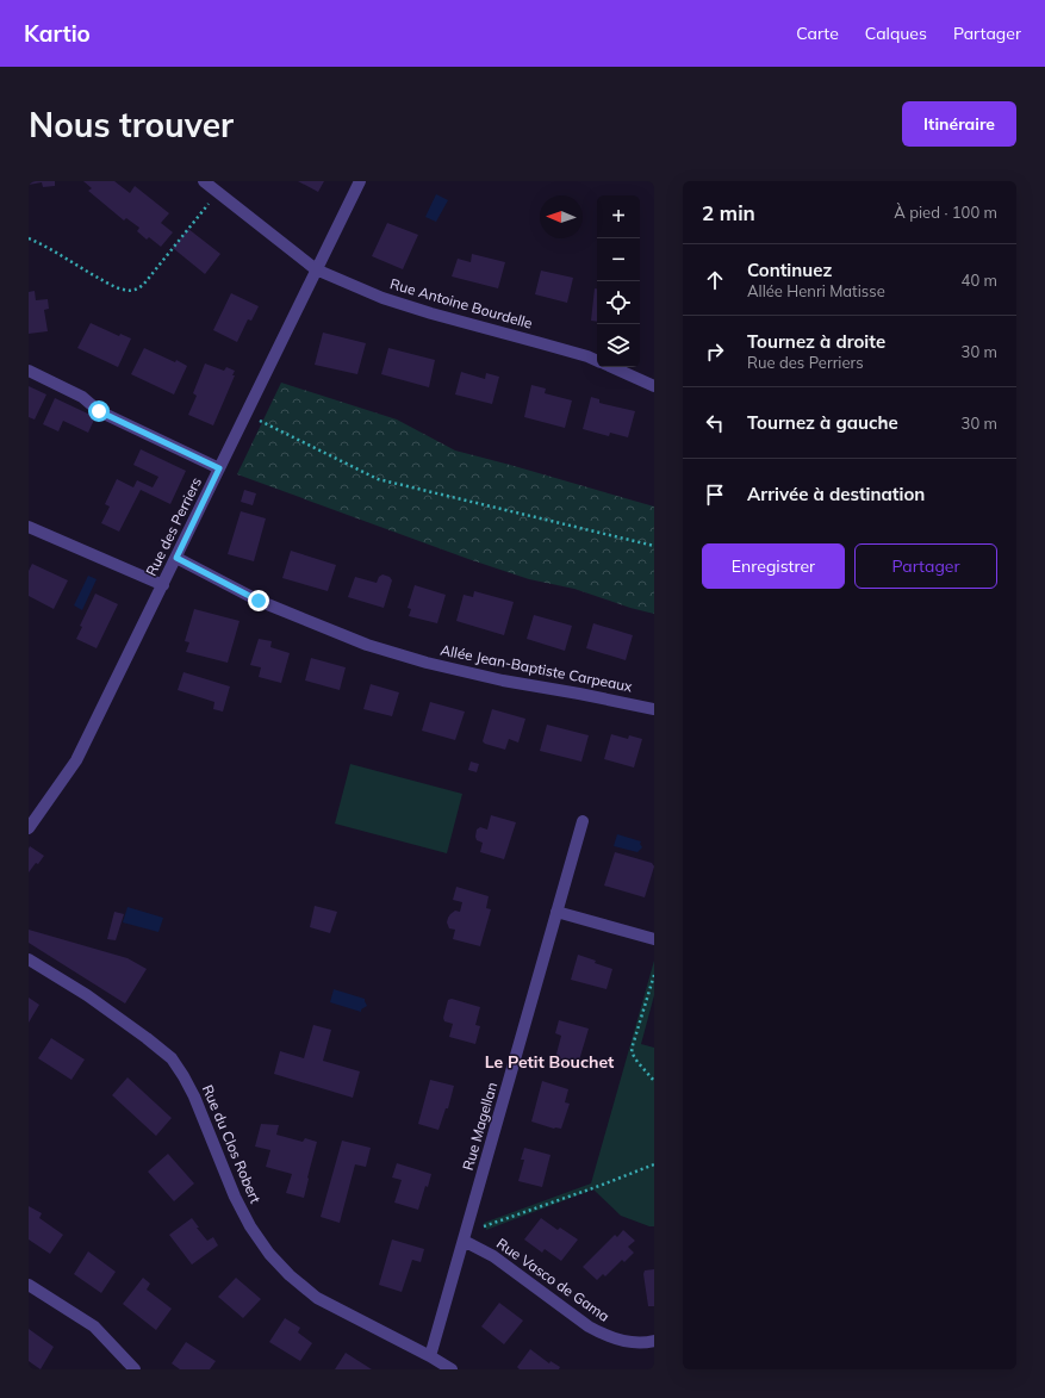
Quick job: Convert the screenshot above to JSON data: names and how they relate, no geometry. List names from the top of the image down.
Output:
{
  "streets": {
    "street": [
      "Rue Antoine Bourdelle",
      "Rue des Perriers",
      "Allée Jean-Baptiste Carpeaux",
      "Rue Magellan",
      "Rue du Clos Robert",
      "Rue Vasco de Gama"
    ]
  },
  "crossings": [
    ["Rue Antoine Bourdelle", "Rue des Perriers"],
    ["Rue des Perriers", "Allée Jean-Baptiste Carpeaux"],
    ["Rue Magellan", "Rue du Clos Robert"],
    ["Rue Magellan", "Rue Vasco de Gama"]
  ],
  "districts": ["Le Petit Bouchet"],
  "north": "left",
  "page": {
    "header": "Kartio",
    "nav": ["Carte", "Calques", "Partager"],
    "buttons": [
      "Itinéraire",
      ["Enregistrer", "Partager"]
    ],
    "title": "Nous trouver",
    "heading": ["2 min", "À pied · 100 m"],
    "map_buttons": ["+", "−"],
    "list": [
      ["Continuez", "Allée Henri Matisse", "40 m"],
      ["Tournez à droite", "Rue des Perriers", "30 m"],
      ["Tournez à gauche", "30 m"],
      "Arrivée à destination"
    ]
  }
}
